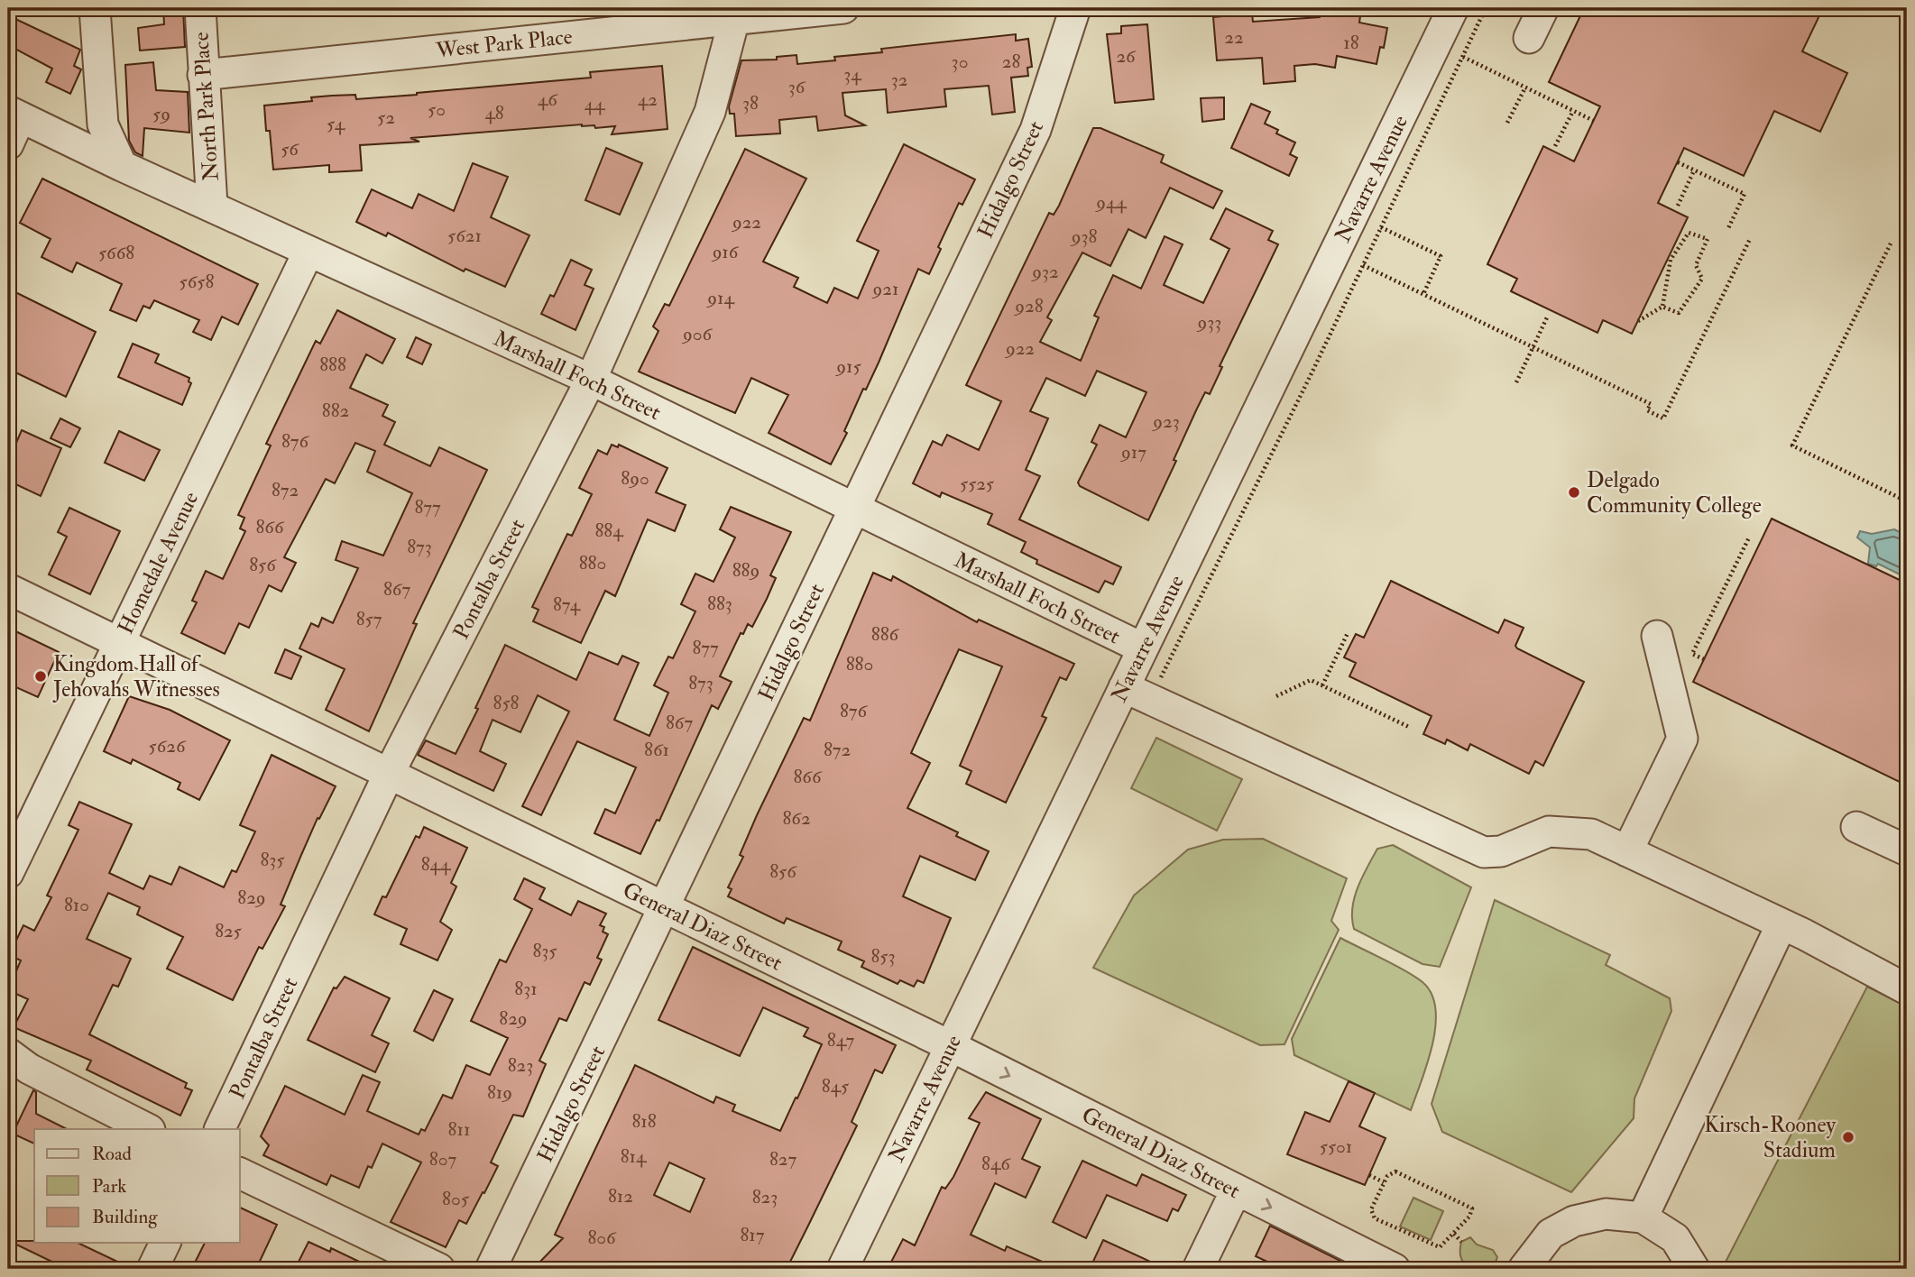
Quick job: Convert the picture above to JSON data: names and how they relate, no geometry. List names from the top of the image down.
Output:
{
  "streets": {
    "street": [
      "West Park Place",
      "North Park Place",
      "Navarre Avenue",
      "Hidalgo Street",
      "Marshall Foch Street",
      "Homedale Avenue",
      "Pontalba Street",
      "General Diaz Street"
    ]
  },
  "crossings": [
    ["West Park Place", "North Park Place"],
    ["West Park Place", "Pontalba Street"],
    ["North Park Place", "Marshall Foch Street"],
    ["Navarre Avenue", "Marshall Foch Street"],
    ["Navarre Avenue", "General Diaz Street"],
    ["Hidalgo Street", "Marshall Foch Street"],
    ["Hidalgo Street", "General Diaz Street"],
    ["Marshall Foch Street", "Homedale Avenue"],
    ["Marshall Foch Street", "Pontalba Street"],
    ["Homedale Avenue", "General Diaz Street"],
    ["Pontalba Street", "General Diaz Street"]
  ],
  "places": ["Delgado Community College", "Kingdom Hall of Jehovahs Witnesses", "Kirsch-Rooney Stadium"],
  "house_numbers": [
    "22",
    "18",
    "26",
    "30",
    "28",
    "34",
    "32",
    "36",
    "46",
    "42",
    "38",
    "44",
    "50",
    "48",
    "59",
    "52",
    "54",
    "56",
    "944",
    "922",
    "5621",
    "938",
    "916",
    "5668",
    "932",
    "5658",
    "921",
    "914",
    "928",
    "933",
    "906",
    "922",
    "888",
    "915",
    "882",
    "923",
    "876",
    "917",
    "890",
    "5525",
    "872",
    "877",
    "866",
    "884",
    "873",
    "880",
    "856",
    "889",
    "867",
    "883",
    "874",
    "857",
    "886",
    "877",
    "880",
    "873",
    "858",
    "876",
    "867",
    "5626",
    "861",
    "872",
    "866",
    "862",
    "835",
    "844",
    "856",
    "829",
    "810",
    "825",
    "835",
    "853",
    "831",
    "829",
    "847",
    "823",
    "845",
    "819",
    "818",
    "811",
    "5501",
    "814",
    "807",
    "827",
    "846",
    "812",
    "823",
    "805",
    "817",
    "806"
  ],
  "legend": ["Road", "Park", "Building"]
}
